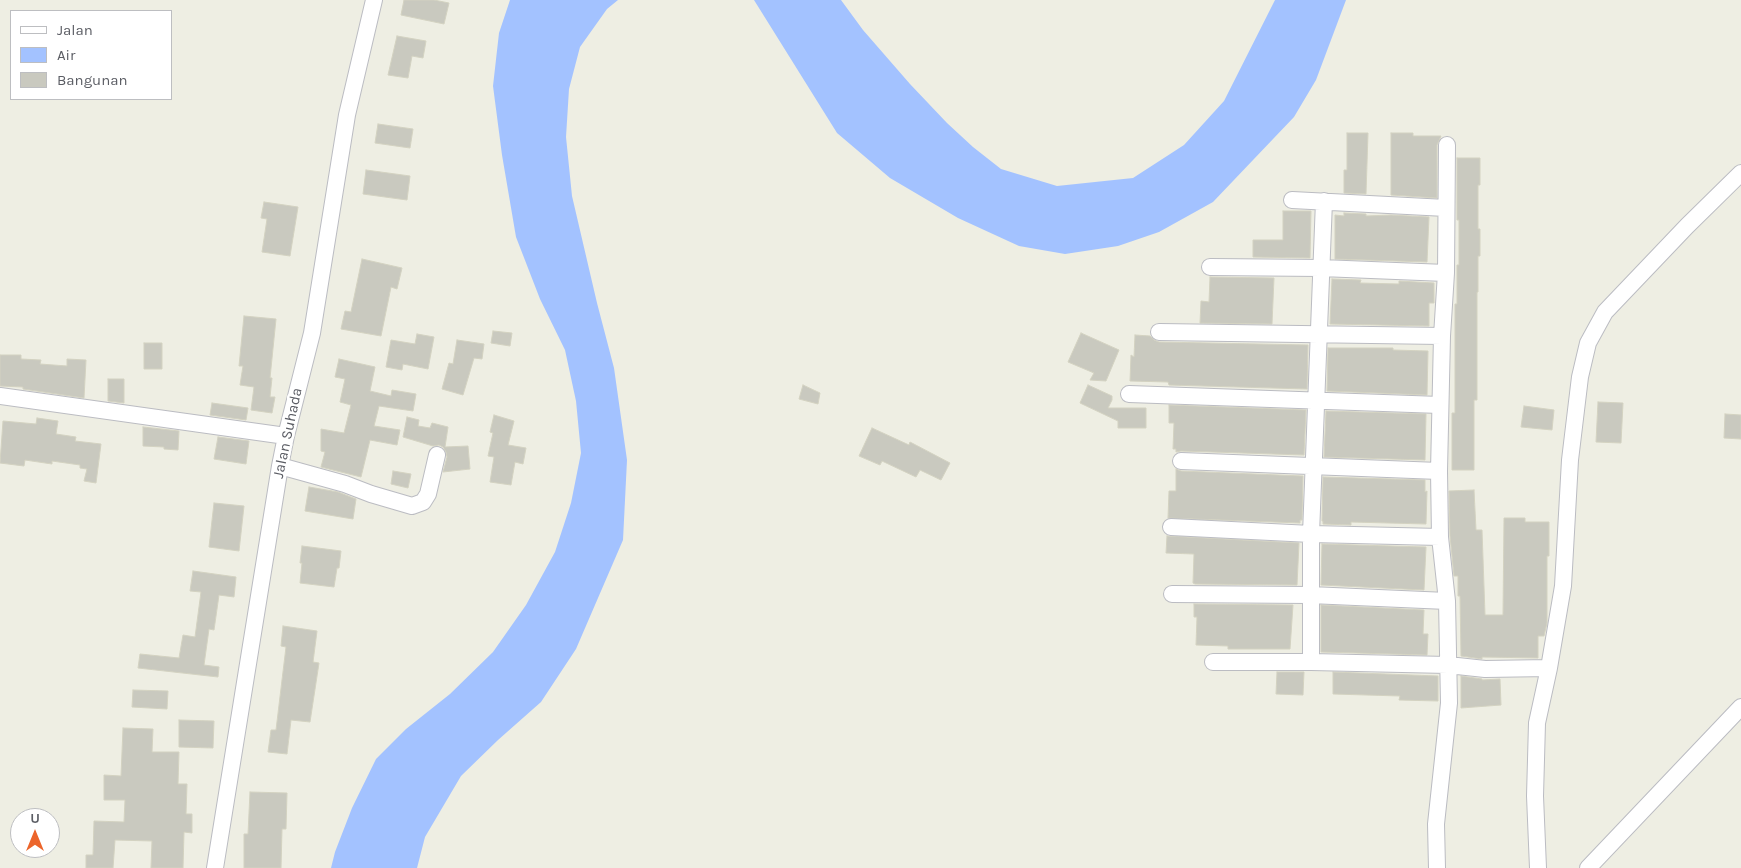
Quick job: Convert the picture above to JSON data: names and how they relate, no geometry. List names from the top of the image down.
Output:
{
  "streets": {
    "street": ["Jalan Suhada"]
  },
  "legend": ["Jalan", "Air", "Bangunan"],
  "north": "top"
}
